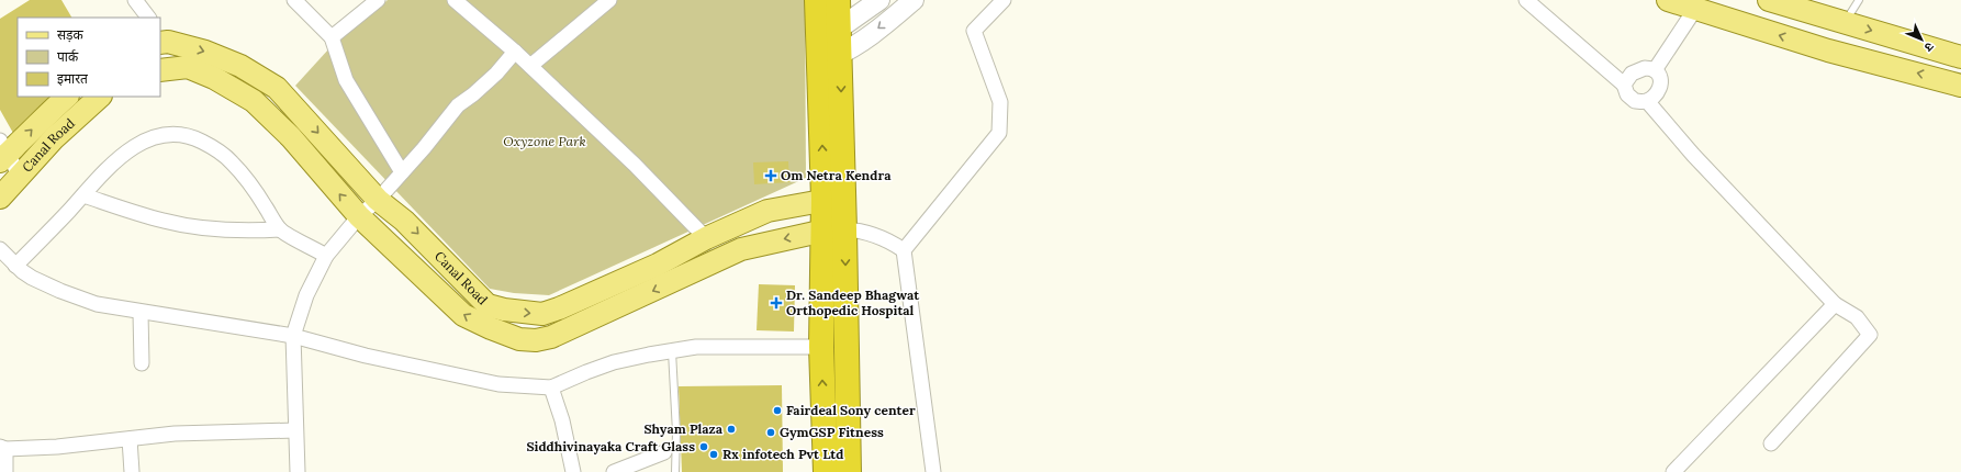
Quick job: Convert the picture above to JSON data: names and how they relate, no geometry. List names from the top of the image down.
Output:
{
  "streets": {
    "main road": ["Canal Road"]
  },
  "parks": ["Oxyzone Park"],
  "places": {
    "health": ["Om Netra Kendra", "Dr. Sandeep Bhagwat Orthopedic Hospital"],
    "other": [
      "Fairdeal Sony center",
      "Shyam Plaza",
      "GymGSP Fitness",
      "Siddhivinayaka Craft Glass",
      "Rx infotech Pvt Ltd"
    ]
  },
  "legend": ["सड़क", "पार्क", "इमारत"],
  "north": "bottom right"
}
